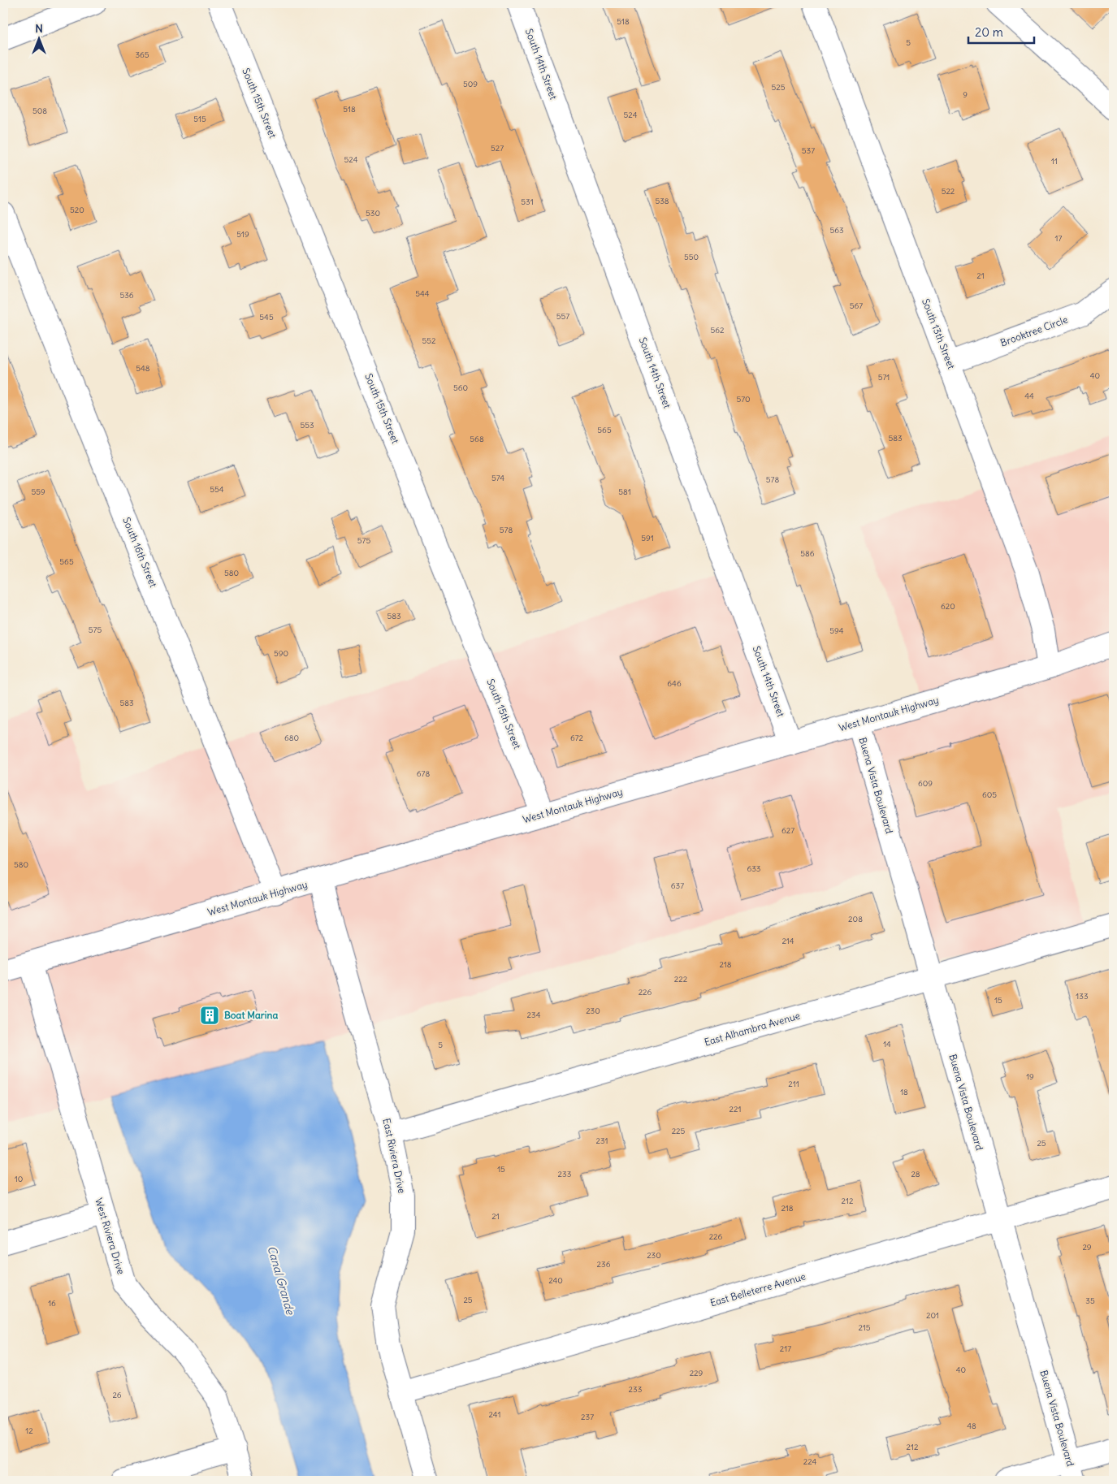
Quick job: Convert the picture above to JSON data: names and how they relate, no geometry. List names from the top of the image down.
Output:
{
  "streets": {
    "street": [
      "South 14th Street",
      "South 15th Street",
      "Brooktree Circle",
      "South 13th Street",
      "South 16th Street",
      "West Montauk Highway",
      "Buena Vista Boulevard",
      "East Alhambra Avenue",
      "East Riviera Drive",
      "West Riviera Drive",
      "East Belleterre Avenue"
    ]
  },
  "crossings": [
    ["South 14th Street", "West Montauk Highway"],
    ["South 15th Street", "West Montauk Highway"],
    ["Brooktree Circle", "South 13th Street"],
    ["South 13th Street", "West Montauk Highway"],
    ["South 16th Street", "West Montauk Highway"],
    ["West Montauk Highway", "Buena Vista Boulevard"],
    ["West Montauk Highway", "East Riviera Drive"],
    ["West Montauk Highway", "West Riviera Drive"],
    ["Buena Vista Boulevard", "East Alhambra Avenue"],
    ["Buena Vista Boulevard", "East Belleterre Avenue"],
    ["East Alhambra Avenue", "East Riviera Drive"],
    ["East Riviera Drive", "East Belleterre Avenue"]
  ],
  "water": ["Canal Grande"],
  "places": {
    "building": ["Boat Marina"]
  },
  "house_numbers": [
    "518",
    "5",
    "365",
    "509",
    "525",
    "9",
    "518",
    "508",
    "524",
    "515",
    "527",
    "537",
    "524",
    "11",
    "522",
    "538",
    "531",
    "520",
    "530",
    "563",
    "519",
    "17",
    "550",
    "21",
    "544",
    "536",
    "567",
    "557",
    "545",
    "562",
    "552",
    "548",
    "40",
    "571",
    "560",
    "44",
    "570",
    "553",
    "565",
    "583",
    "568",
    "574",
    "578",
    "554",
    "559",
    "581",
    "578",
    "591",
    "575",
    "586",
    "565",
    "580",
    "620",
    "583",
    "575",
    "594",
    "590",
    "646",
    "583",
    "680",
    "672",
    "678",
    "609",
    "605",
    "627",
    "580",
    "633",
    "637",
    "208",
    "214",
    "218",
    "222",
    "226",
    "133",
    "15",
    "230",
    "234",
    "14",
    "5",
    "19",
    "211",
    "18",
    "221",
    "225",
    "231",
    "25",
    "15",
    "233",
    "28",
    "10",
    "212",
    "218",
    "21",
    "226",
    "29",
    "230",
    "236",
    "240",
    "25",
    "35",
    "16",
    "201",
    "215",
    "217",
    "40",
    "229",
    "233",
    "26",
    "241",
    "237",
    "48",
    "12",
    "212",
    "224"
  ],
  "scale_bar": "20 m",
  "north": "top"
}
